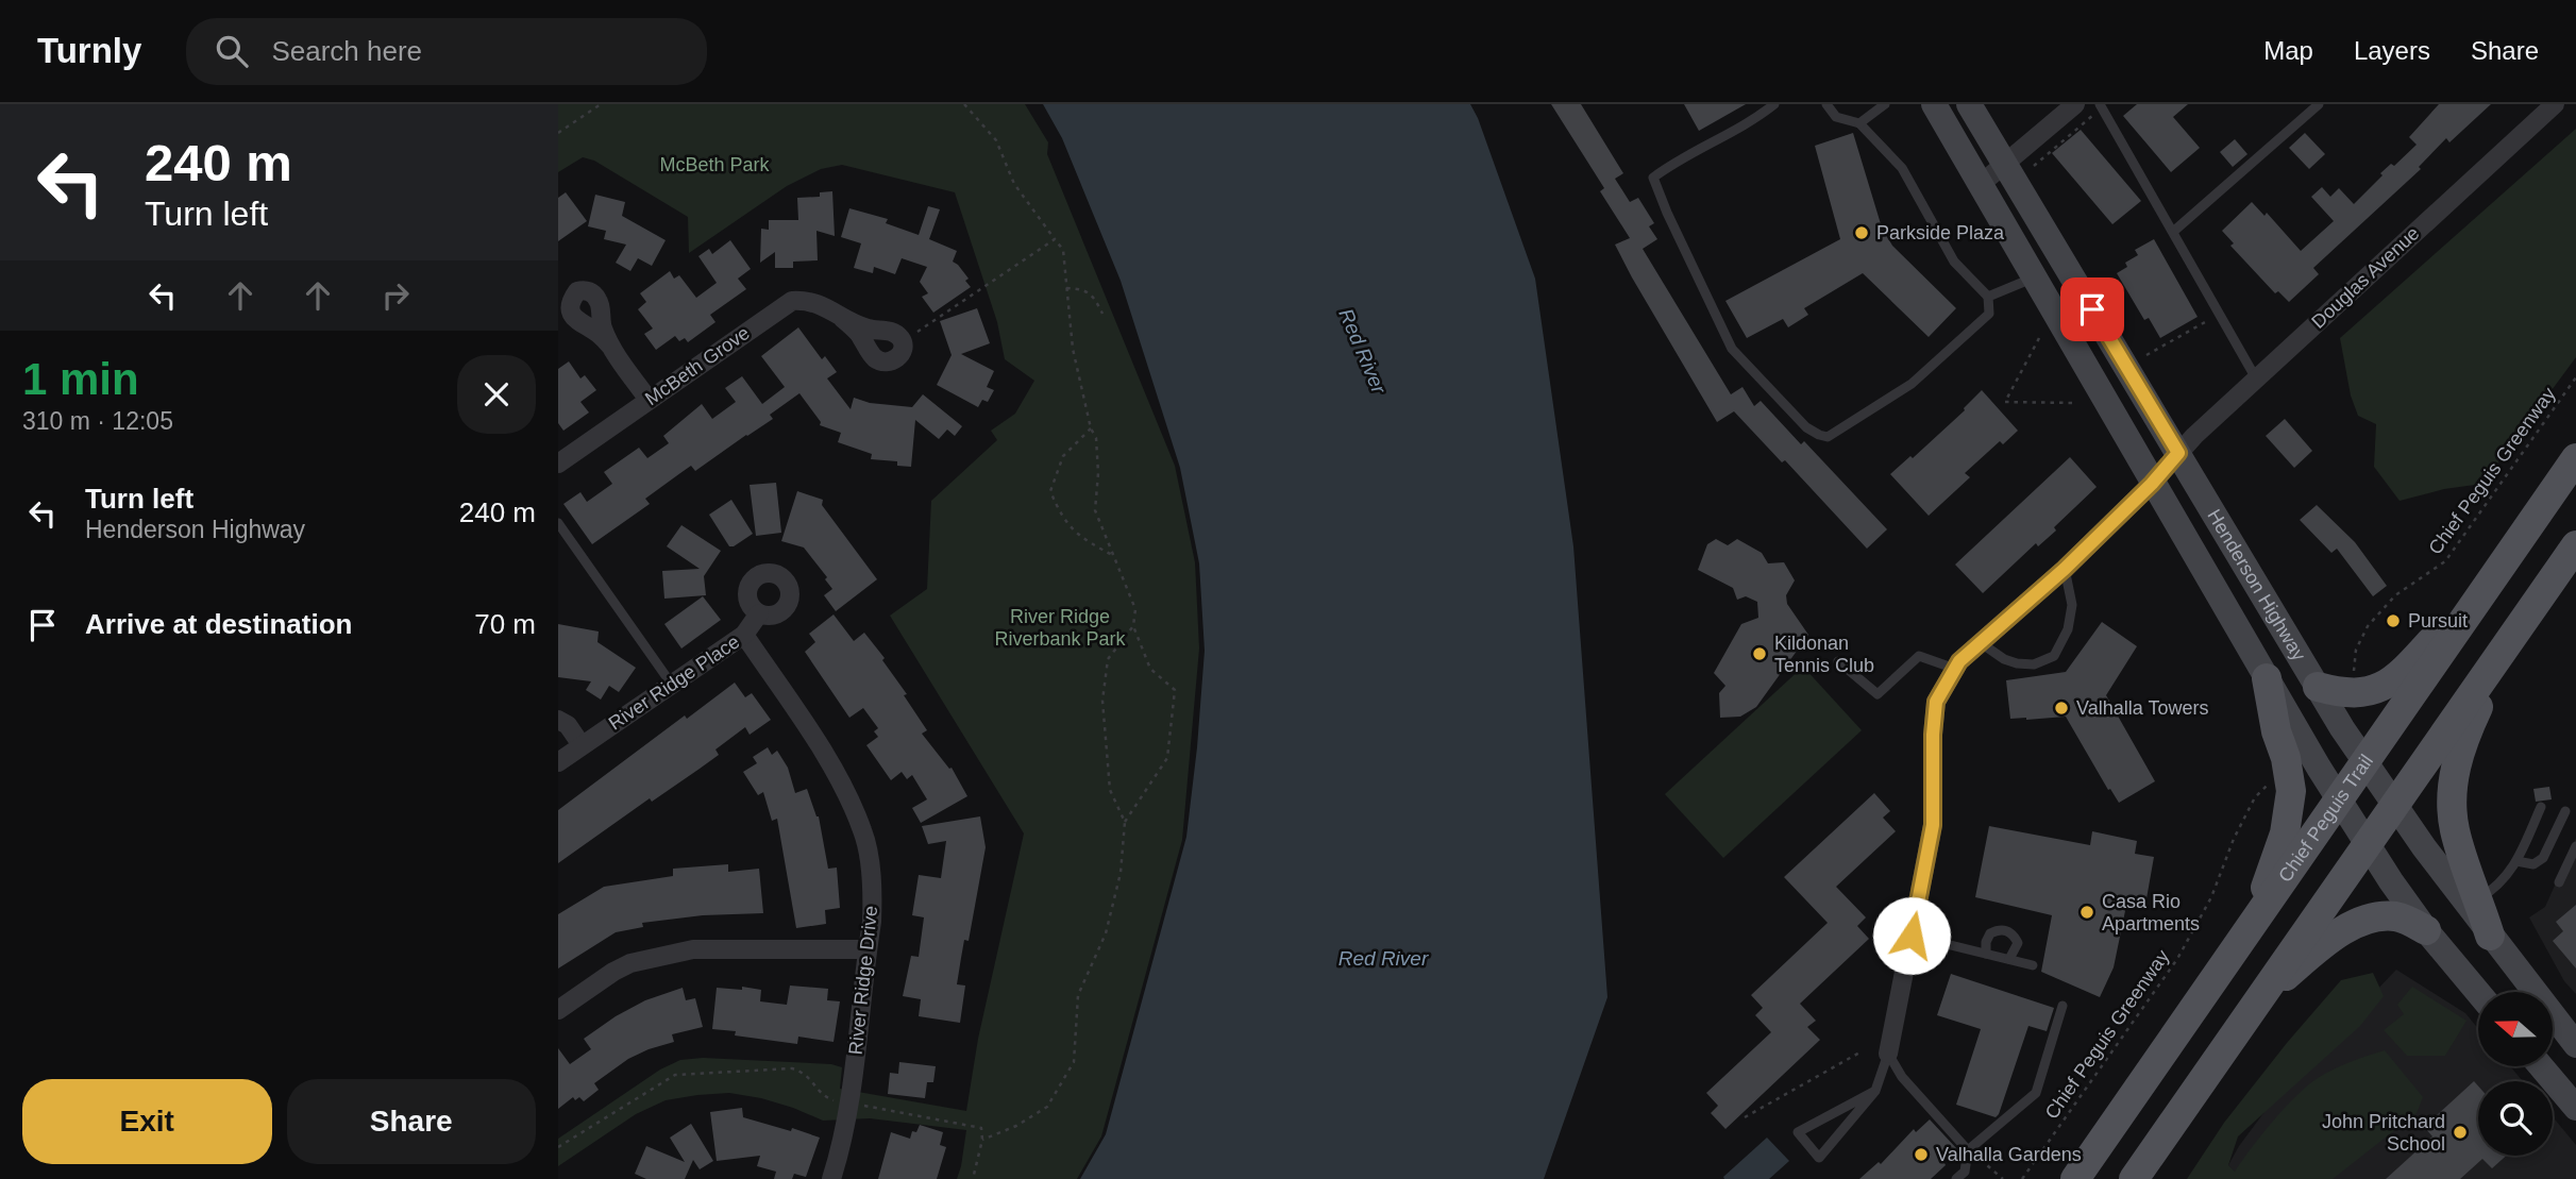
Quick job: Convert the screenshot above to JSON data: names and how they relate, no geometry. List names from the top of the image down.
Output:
{
  "streets": {
    "main road": ["Henderson Highway", "Chief Peguis Trail"],
    "street": [
      "Douglas Avenue",
      "McBeth Grove",
      "River Ridge Place",
      "River Ridge Drive"
    ],
    "path": ["Chief Peguis Greenway"]
  },
  "crossings": [
    ["Douglas Avenue", "Henderson Highway"],
    ["Henderson Highway", "Chief Peguis Trail"],
    ["River Ridge Place", "River Ridge Drive"]
  ],
  "water": ["Red River"],
  "parks": ["McBeth Park", "River Ridge Riverbank Park"],
  "places": [
    "Parkside Plaza",
    "Pursuit",
    "Kildonan Tennis Club",
    "Valhalla Towers",
    "Casa Rio Apartments",
    "John Pritchard School",
    "Valhalla Gardens"
  ],
  "north": "left",
  "page": {
    "header": "Turnly",
    "search": "Search here",
    "nav": ["Map", "Layers", "Share"],
    "turn": ["240 m", "Turn left"],
    "heading": ["1 min", "310 m · 12:05"],
    "list": [
      {
        "name": "Turn left",
        "note": "Henderson Highway",
        "value": "240 m"
      },
      {
        "name": "Arrive at destination",
        "value": "70 m"
      }
    ],
    "buttons": ["Exit", "Share"]
  }
}
